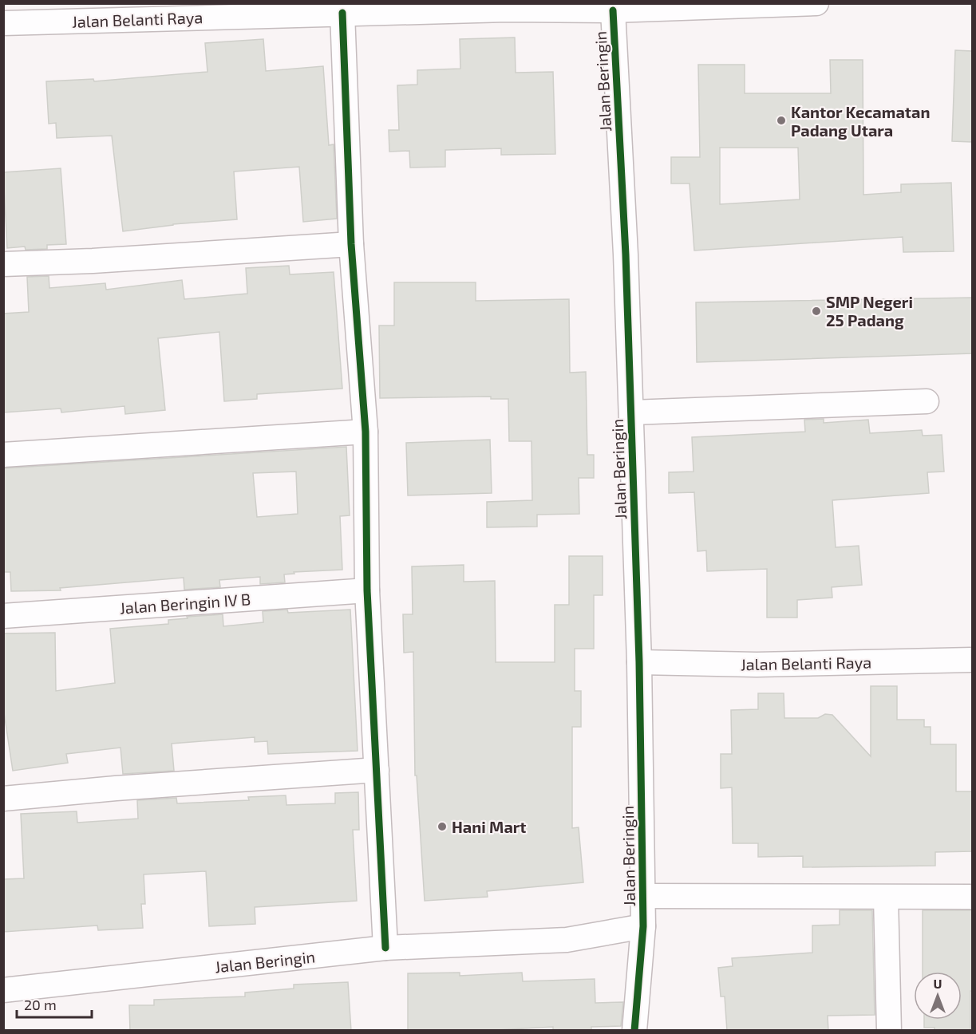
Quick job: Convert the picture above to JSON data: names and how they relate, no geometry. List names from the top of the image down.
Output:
{
  "streets": {
    "street": ["Jalan Belanti Raya", "Jalan Beringin", "Jalan Beringin IV B"]
  },
  "crossings": [
    ["Jalan Belanti Raya", "Jalan Beringin"]
  ],
  "places": ["Kantor Kecamatan Padang Utara", "SMP Negeri 25 Padang", "Hani Mart"],
  "scale_bar": "20 m",
  "north": "top"
}
